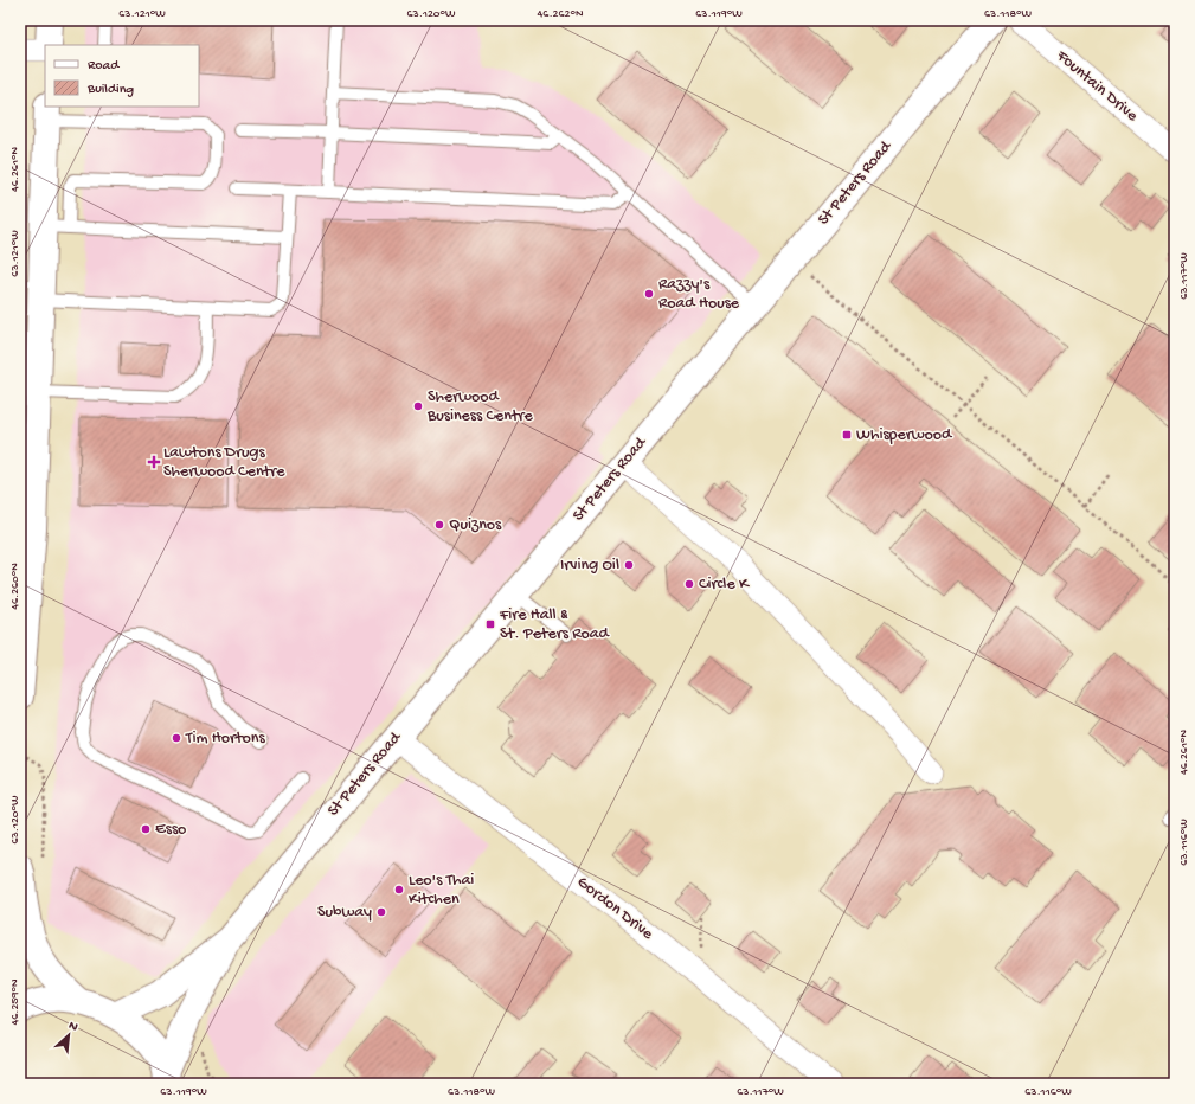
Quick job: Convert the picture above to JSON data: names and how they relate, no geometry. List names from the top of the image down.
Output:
{
  "streets": {
    "main road": ["St Peters Road"],
    "street": ["Fountain Drive", "Gordon Drive"]
  },
  "crossings": [
    ["St Peters Road", "Gordon Drive"]
  ],
  "places": {
    "other": [
      "Razzy's Road House",
      "Sherwood Business Centre",
      "Quiznos",
      "Irving Oil",
      "Circle K",
      "Tim Hortons",
      "Esso",
      "Leo's Thai Kitchen",
      "Subway"
    ],
    "transit": ["Whisperwood", "Fire Hall & St. Peters Road"],
    "health": ["Lawtons Drugs Sherwood Centre"]
  },
  "legend": ["Road", "Building"],
  "north": "top right",
  "coordinates": [
    "63.121°W",
    "63.120°W",
    "46.262°N",
    "63.119°W",
    "63.118°W",
    "46.261°N",
    "63.117°W",
    "46.260°N",
    "63.116°W",
    "46.259°N"
  ]
}
